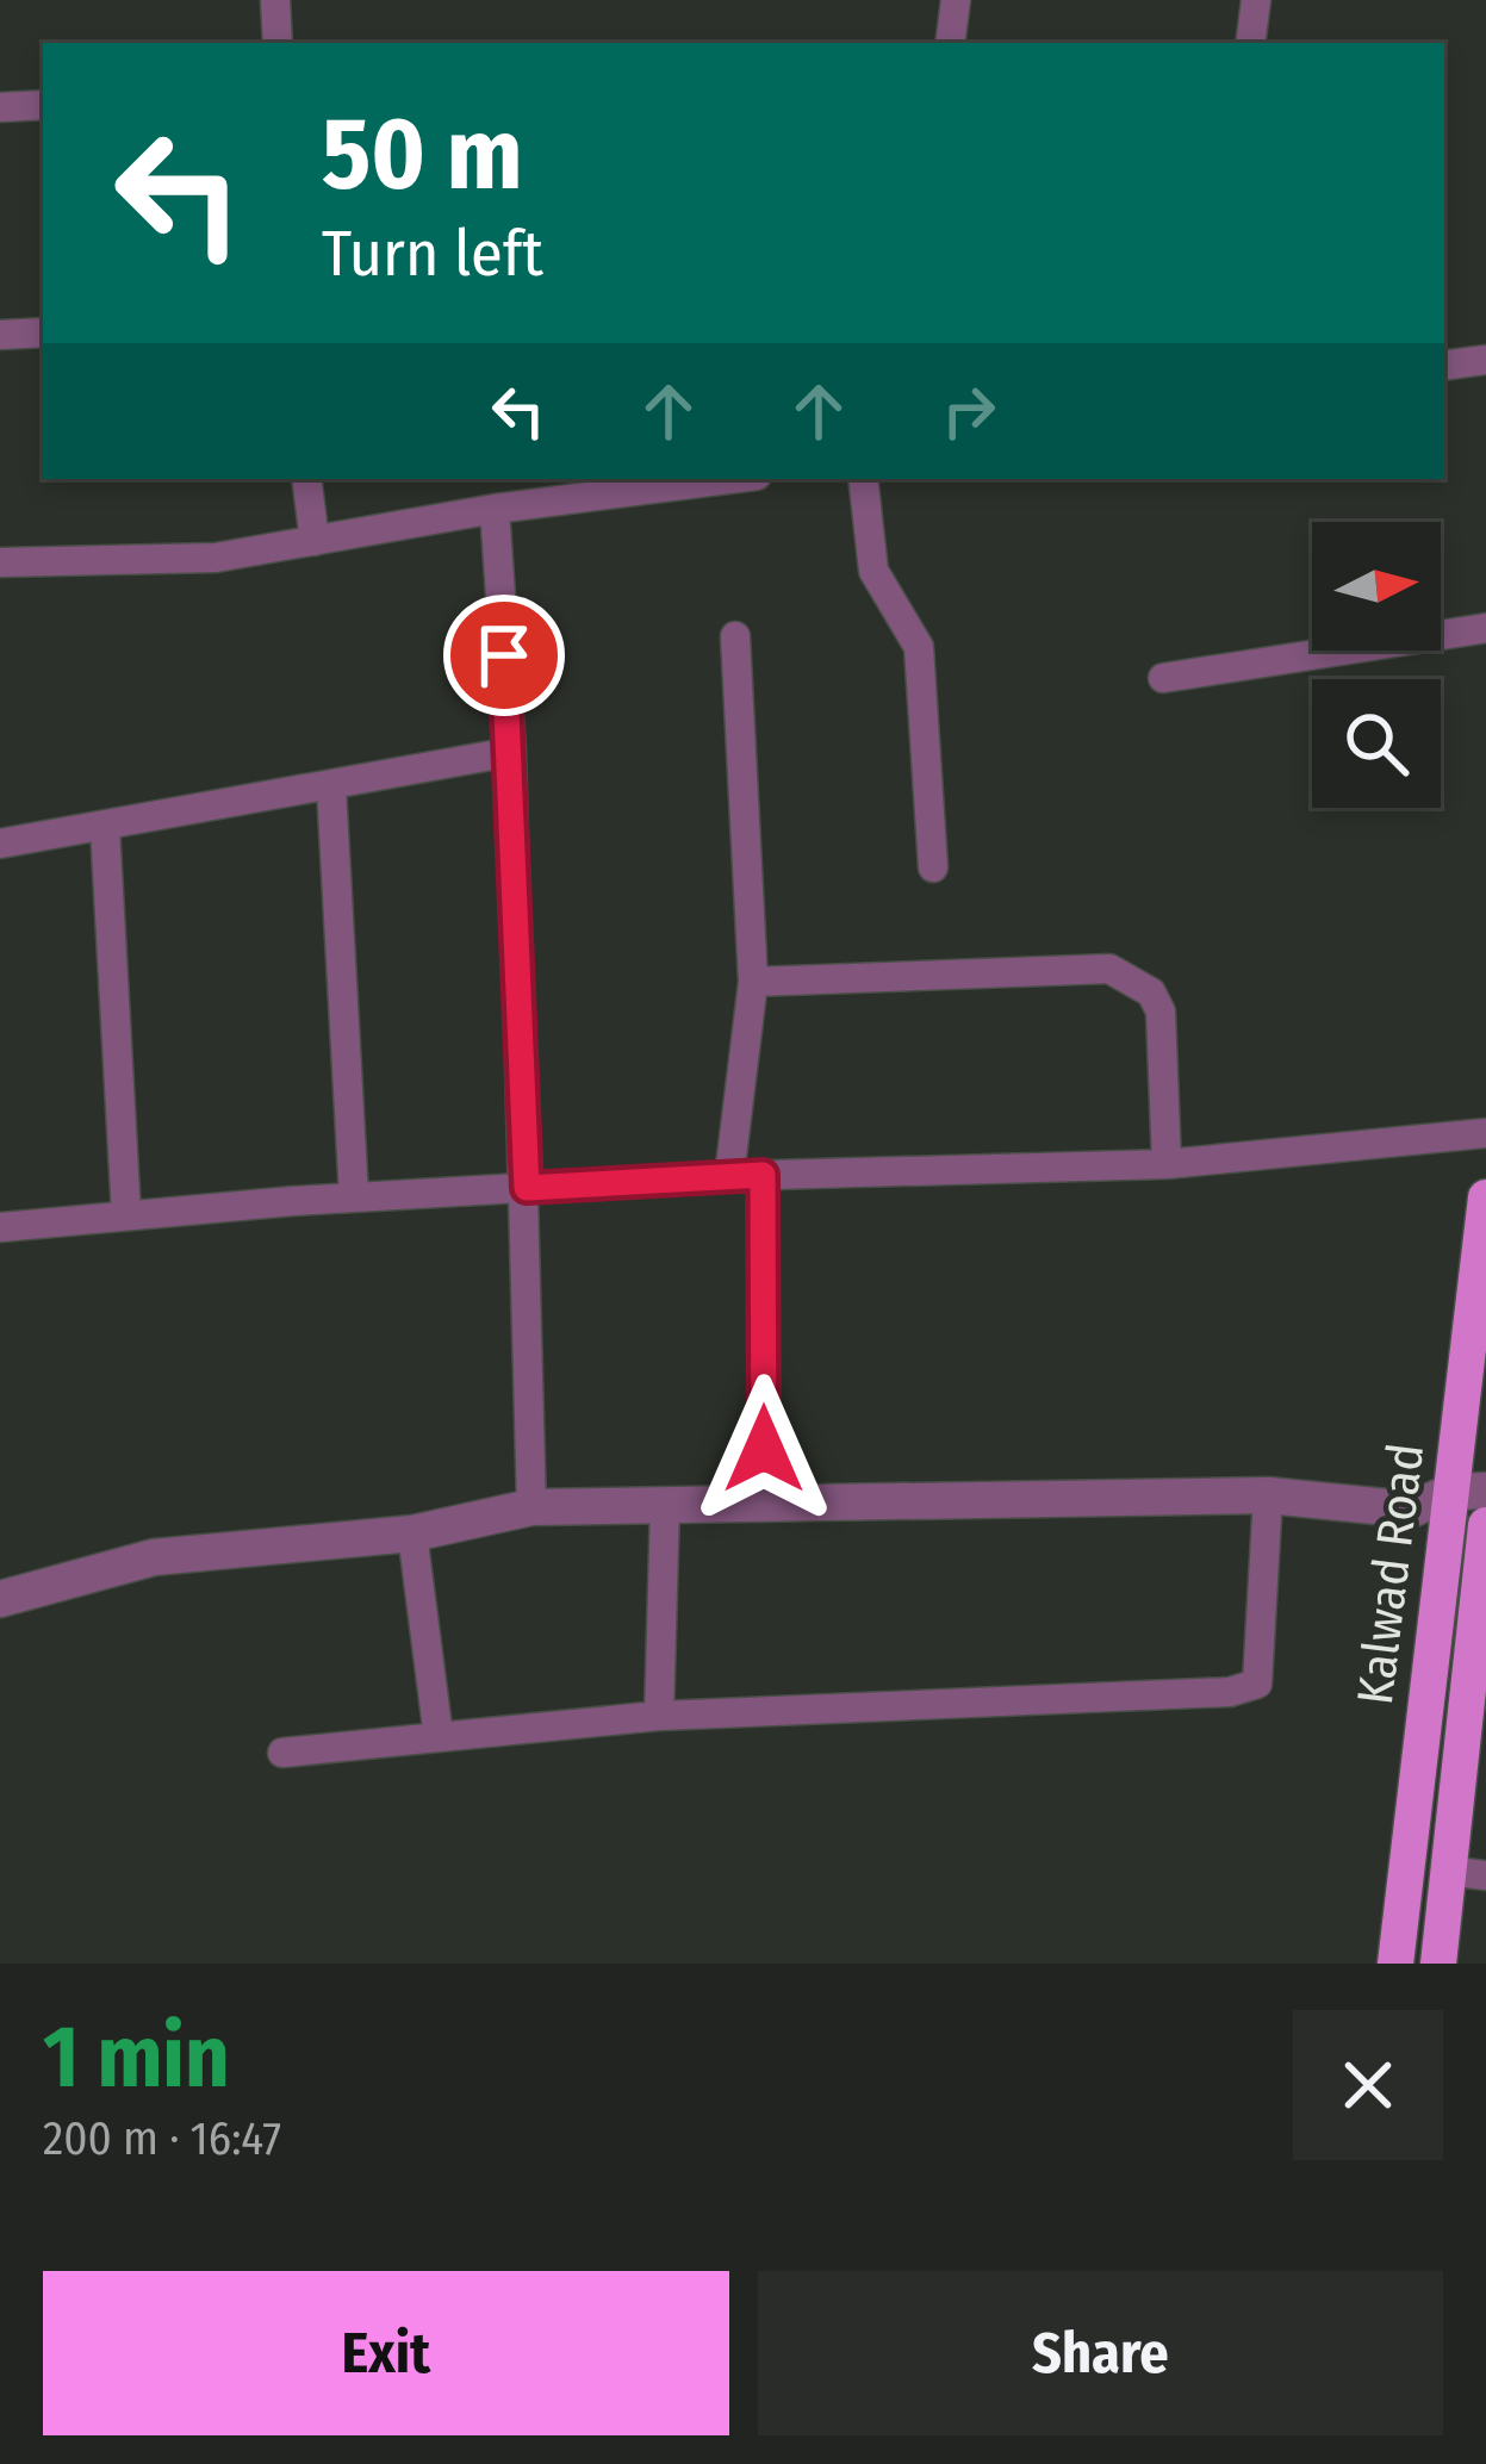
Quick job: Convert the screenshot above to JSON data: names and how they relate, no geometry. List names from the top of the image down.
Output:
{
  "streets": {
    "main road": ["Kalwad Road"]
  },
  "north": "right",
  "page": {
    "turn": ["50 m", "Turn left"],
    "heading": ["1 min", "200 m · 16:47"],
    "buttons": ["Exit", "Share"]
  }
}
